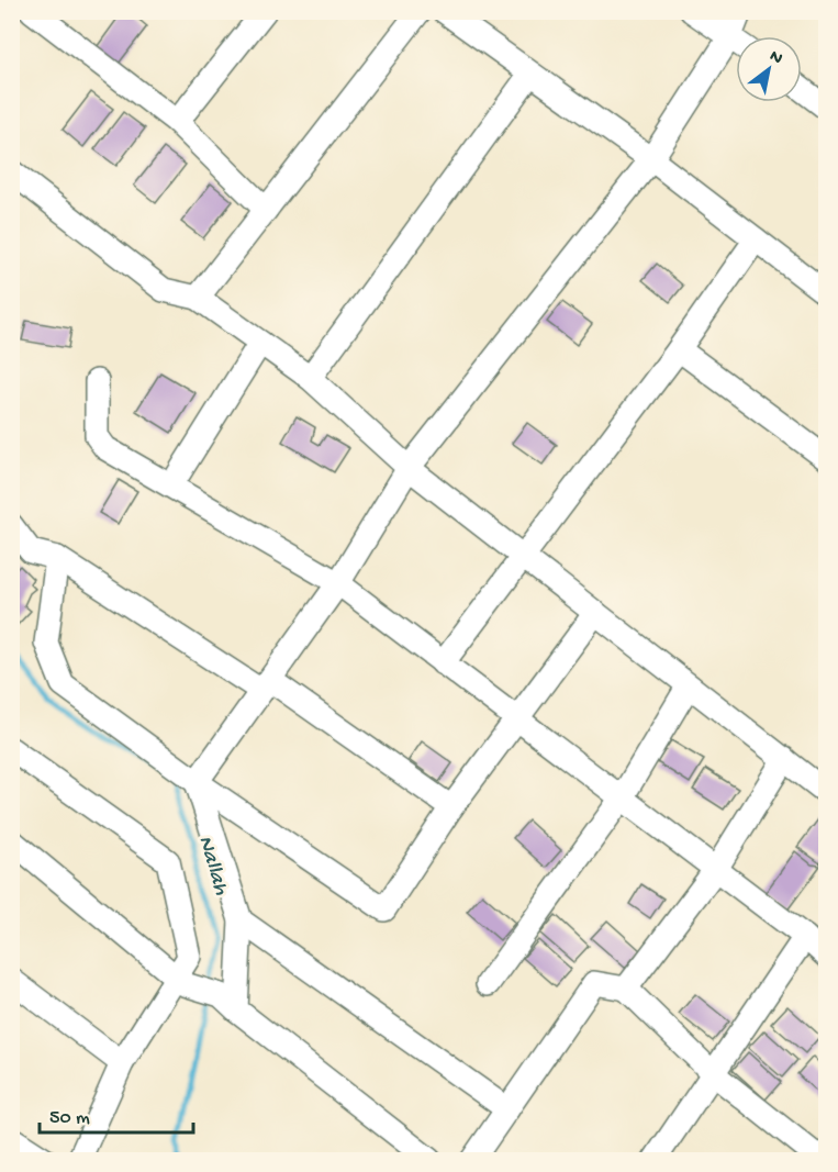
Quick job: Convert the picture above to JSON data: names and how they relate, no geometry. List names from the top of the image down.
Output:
{
  "water": ["Nallah"],
  "scale_bar": "50 m",
  "north": "top right"
}
